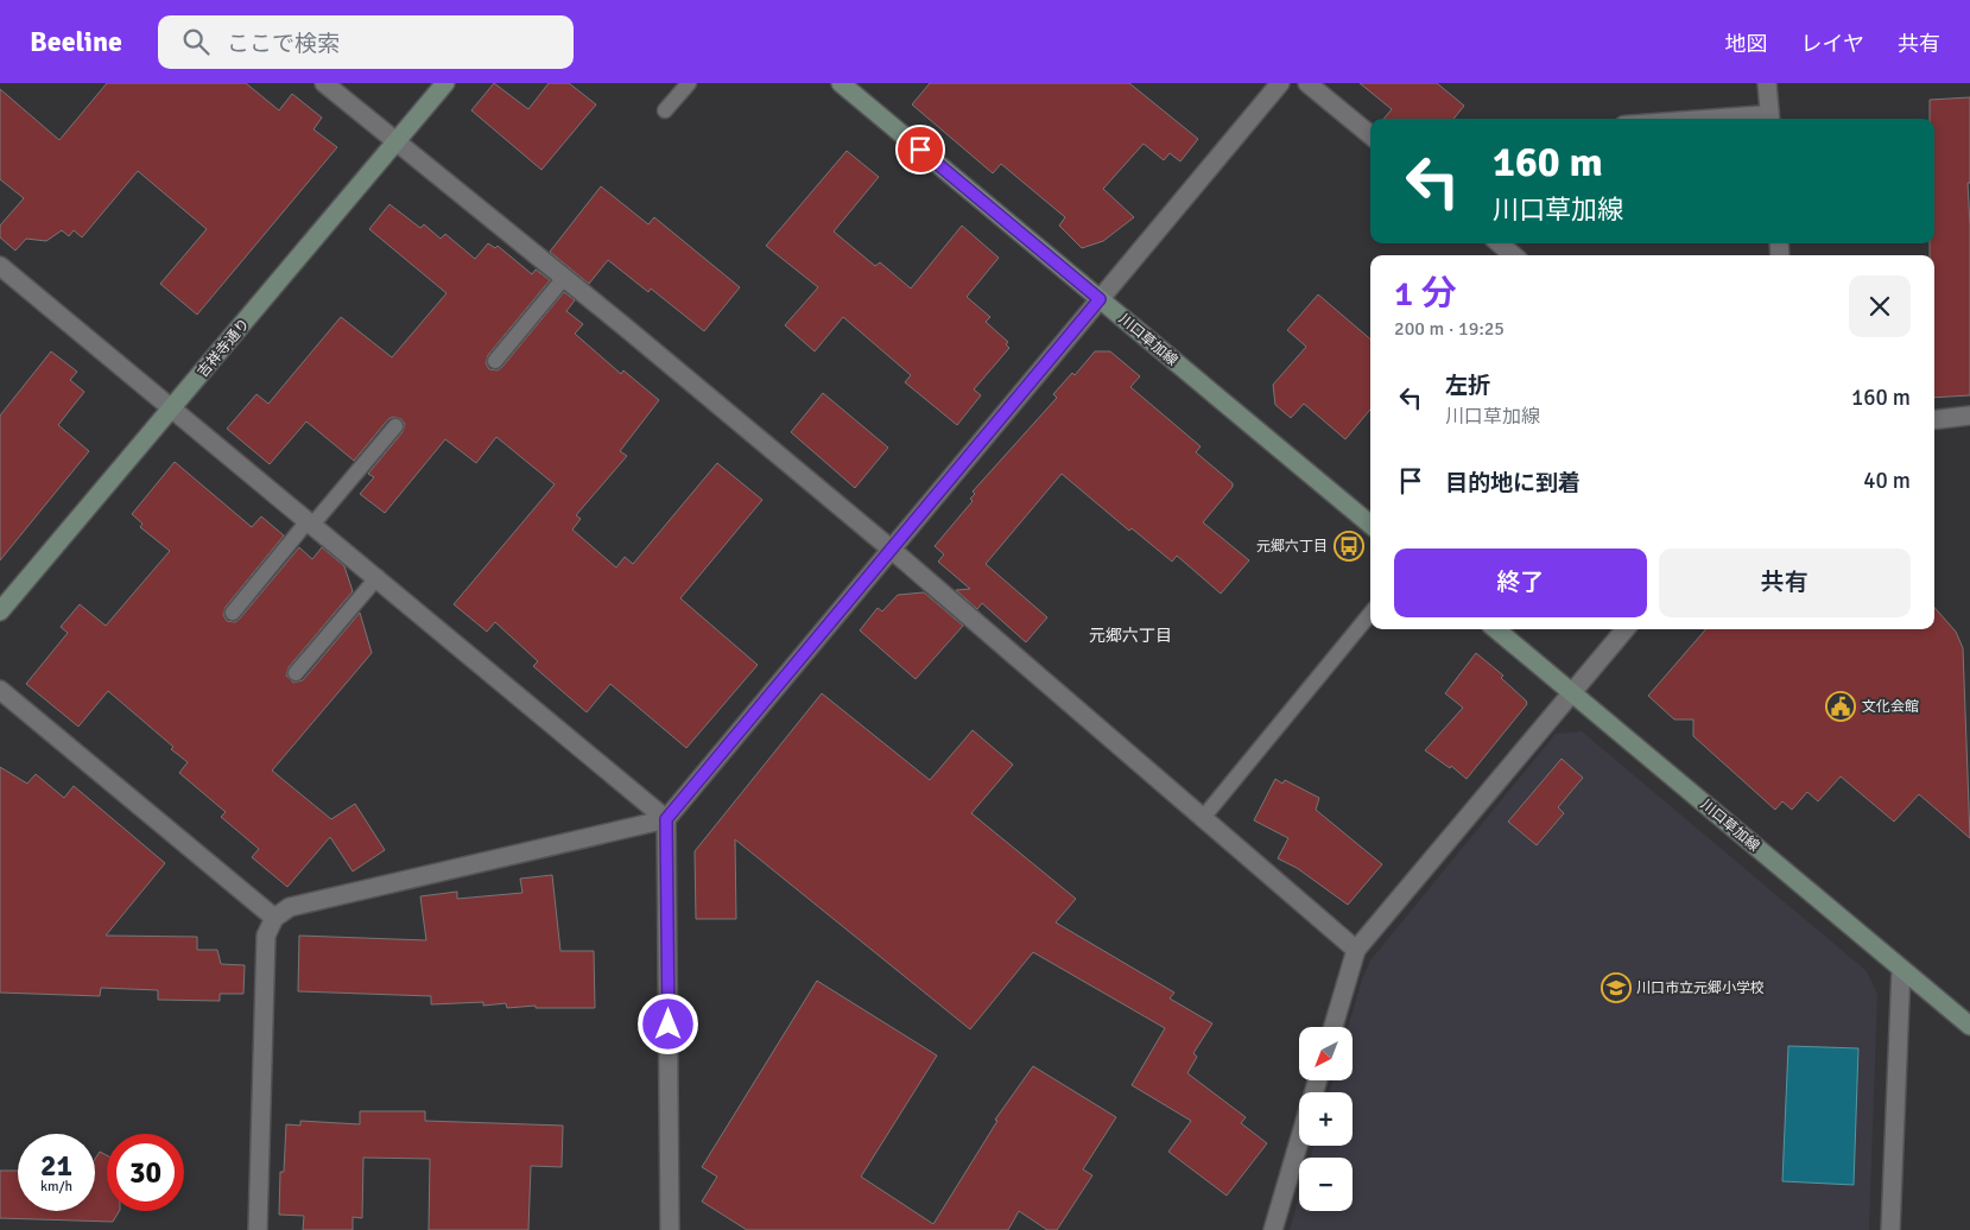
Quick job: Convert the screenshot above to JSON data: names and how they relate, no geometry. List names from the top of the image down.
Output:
{
  "streets": {
    "main road": ["川口草加線", "吉祥寺通り"]
  },
  "districts": ["元郷六丁目"],
  "places": {
    "bus stop": ["元郷六丁目"],
    "public building": ["文化会館"],
    "school or university": ["川口市立元郷小学校"]
  },
  "north": "bottom left",
  "page": {
    "header": "Beeline",
    "search": "ここで検索",
    "nav": ["地図", "レイヤ", "共有"],
    "turn": ["160 m", "川口草加線"],
    "heading": ["1 分", "200 m · 19:25"],
    "list": [
      {
        "name": "左折",
        "note": "川口草加線",
        "value": "160 m"
      },
      {
        "name": "目的地に到着",
        "value": "40 m"
      }
    ],
    "buttons": ["終了", "共有"],
    "map_buttons": ["+", "−"],
    "speed": "21 km/h",
    "limit": "30"
  }
}
